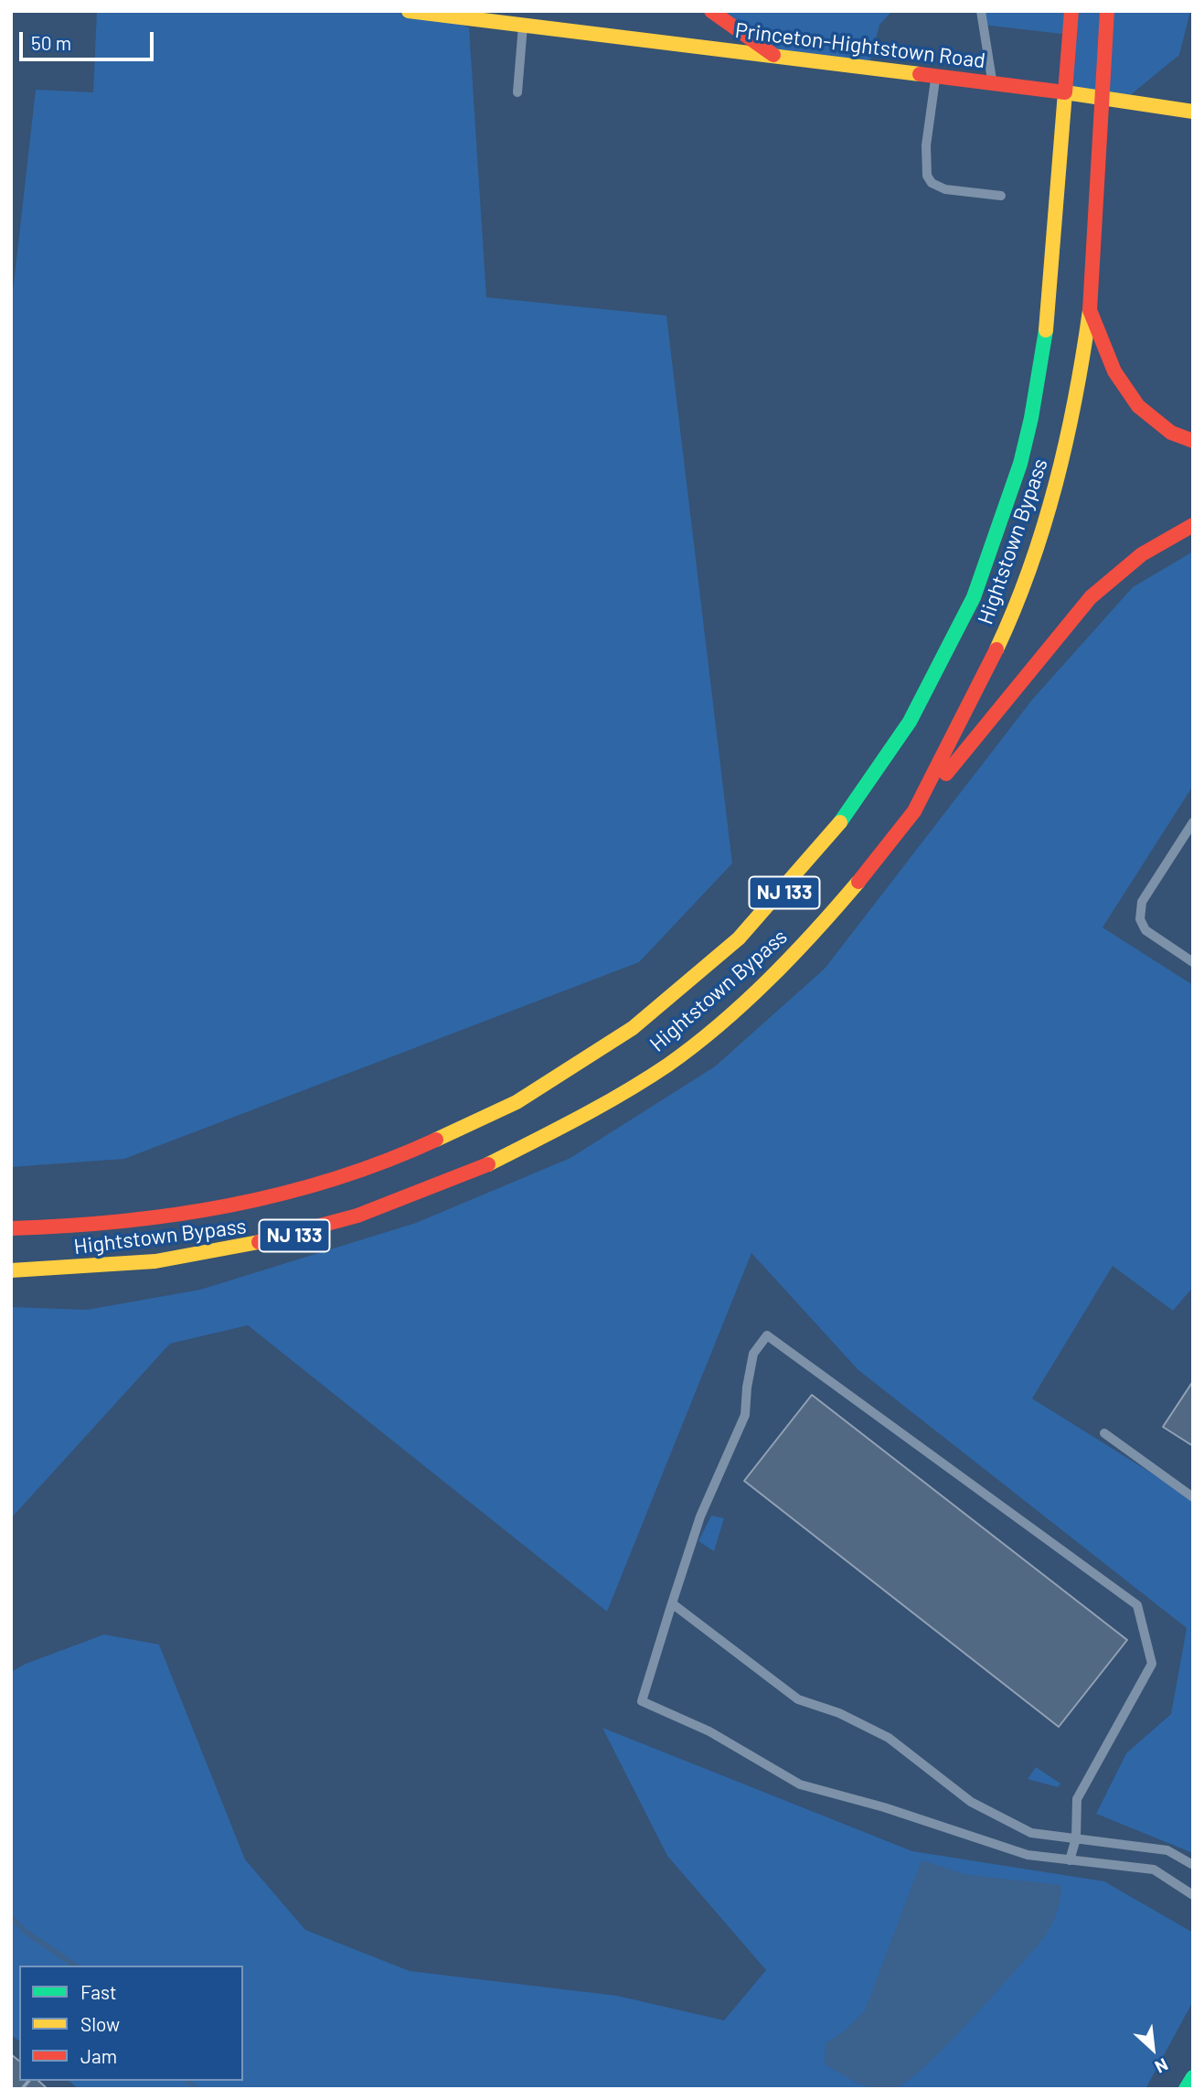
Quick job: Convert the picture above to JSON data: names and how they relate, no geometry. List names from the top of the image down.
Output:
{
  "streets": {
    "main road": ["Princeton-Hightstown Road", "Hightstown Bypass", "NJ 133"]
  },
  "crossings": [
    ["Princeton-Hightstown Road", "Hightstown Bypass"]
  ],
  "legend": ["Fast", "Slow", "Jam"],
  "scale_bar": "50 m",
  "north": "bottom right"
}
